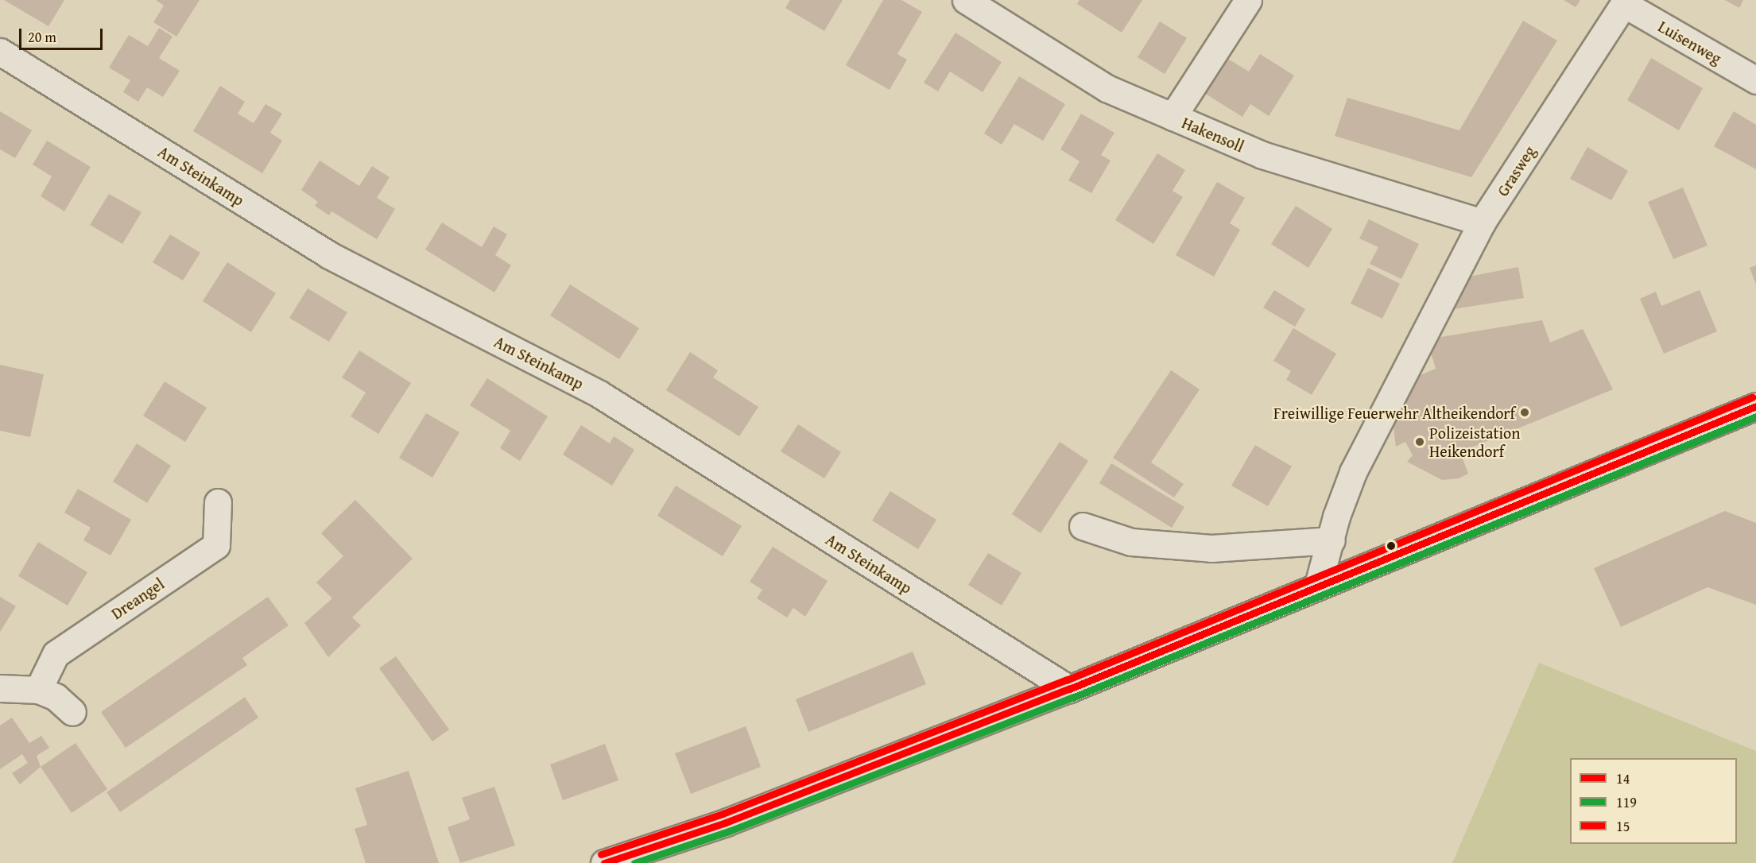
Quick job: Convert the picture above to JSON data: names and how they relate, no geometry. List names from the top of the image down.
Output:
{
  "streets": {
    "street": [
      "Luisenweg",
      "Hakensoll",
      "Grasweg",
      "Am Steinkamp",
      "Dreangel"
    ]
  },
  "crossings": [
    ["Luisenweg", "Grasweg"],
    ["Hakensoll", "Grasweg"]
  ],
  "places": ["Freiwillige Feuerwehr Altheikendorf", "Polizeistation Heikendorf"],
  "lines": ["transit line 15", "transit line 14", "transit line 119"],
  "legend": ["14", "119", "15"],
  "scale_bar": "20 m"
}
